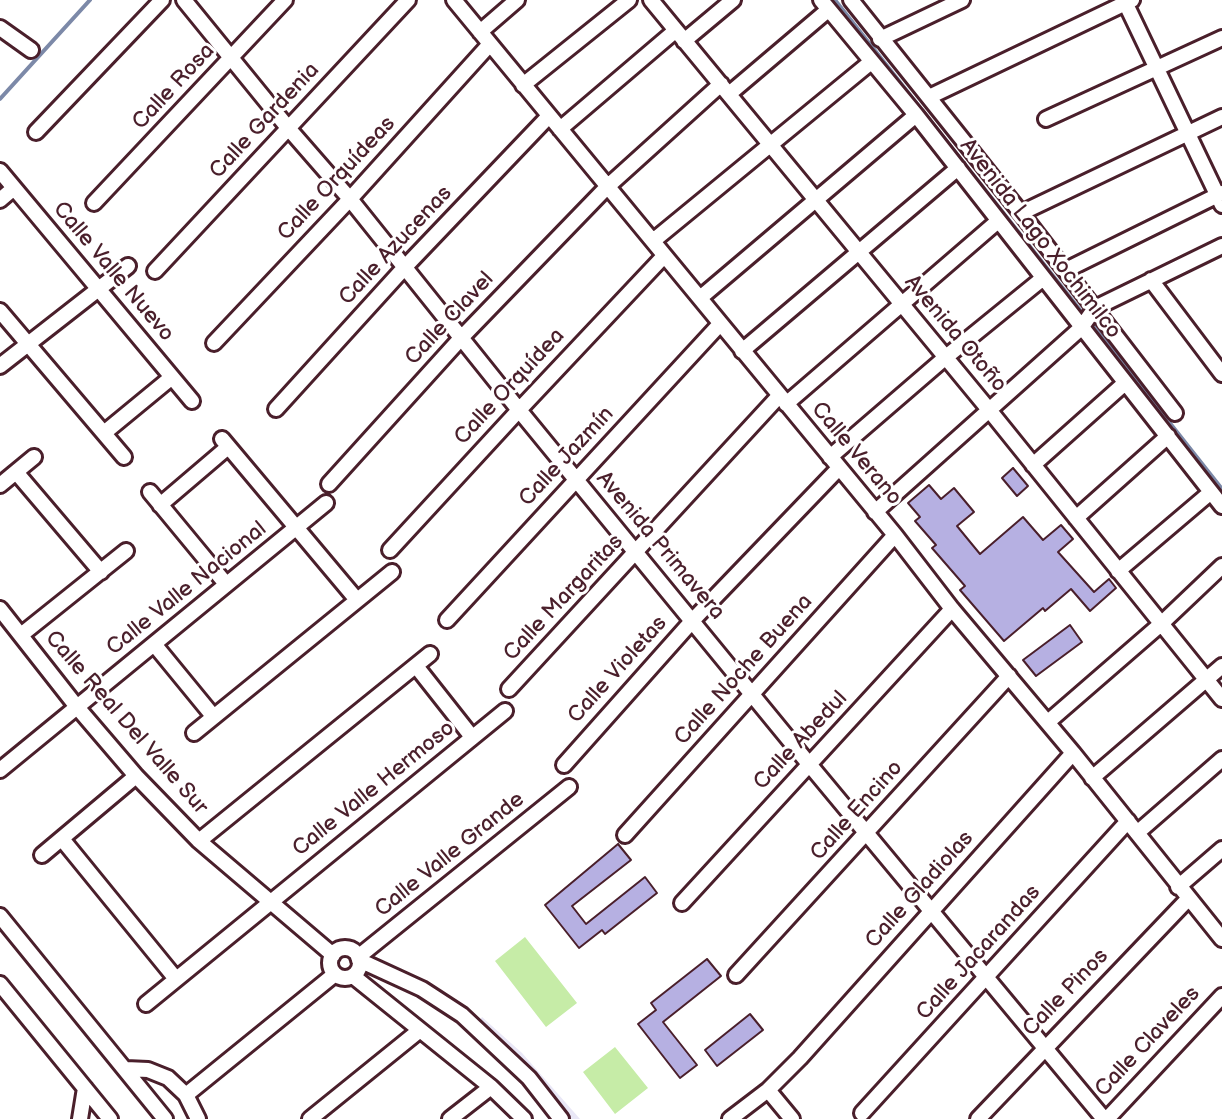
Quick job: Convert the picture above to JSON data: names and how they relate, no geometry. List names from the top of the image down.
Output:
{
  "streets": {
    "street": [
      "Calle Rosa",
      "Calle Gardenia",
      "Calle Orquídeas",
      "Avenida Lago Xochimilco",
      "Calle Azucenas",
      "Calle Valle Nuevo",
      "Calle Clavel",
      "Avenida Otoño",
      "Calle Orquídea",
      "Calle Verano",
      "Calle Jazmín",
      "Avenida Primavera",
      "Calle Valle Nacional",
      "Calle Margaritas",
      "Calle Violetas",
      "Calle Noche Buena",
      "Calle Real Del Valle Sur",
      "Calle Abedul",
      "Calle Valle Hermoso",
      "Calle Encino",
      "Calle Valle Grande",
      "Calle Gladiolas",
      "Calle Jacarandas",
      "Calle Pinos",
      "Calle Claveles"
    ]
  },
  "crossings": [
    ["Calle Rosa", "Avenida Primavera"],
    ["Calle Gardenia", "Avenida Primavera"],
    ["Calle Orquídeas", "Calle Verano"],
    ["Calle Orquídeas", "Avenida Primavera"],
    ["Avenida Lago Xochimilco", "Calle Clavel"],
    ["Avenida Lago Xochimilco", "Calle Margaritas"],
    ["Avenida Lago Xochimilco", "Calle Violetas"],
    ["Calle Azucenas", "Calle Verano"],
    ["Calle Azucenas", "Avenida Primavera"],
    ["Calle Clavel", "Avenida Otoño"],
    ["Calle Clavel", "Calle Verano"],
    ["Calle Clavel", "Avenida Primavera"],
    ["Avenida Otoño", "Calle Margaritas"],
    ["Avenida Otoño", "Calle Violetas"],
    ["Calle Orquídea", "Calle Verano"],
    ["Calle Orquídea", "Avenida Primavera"],
    ["Calle Verano", "Calle Jazmín"],
    ["Calle Verano", "Calle Margaritas"],
    ["Calle Verano", "Calle Violetas"],
    ["Calle Verano", "Calle Noche Buena"],
    ["Calle Verano", "Calle Abedul"],
    ["Calle Verano", "Calle Encino"],
    ["Calle Verano", "Calle Gladiolas"],
    ["Calle Verano", "Calle Jacarandas"],
    ["Calle Verano", "Calle Pinos"],
    ["Calle Jazmín", "Avenida Primavera"],
    ["Avenida Primavera", "Calle Margaritas"],
    ["Avenida Primavera", "Calle Violetas"],
    ["Avenida Primavera", "Calle Noche Buena"],
    ["Avenida Primavera", "Calle Abedul"],
    ["Avenida Primavera", "Calle Encino"],
    ["Avenida Primavera", "Calle Gladiolas"],
    ["Avenida Primavera", "Calle Jacarandas"],
    ["Avenida Primavera", "Calle Pinos"],
    ["Avenida Primavera", "Calle Claveles"],
    ["Calle Valle Nacional", "Calle Real Del Valle Sur"],
    ["Calle Real Del Valle Sur", "Calle Valle Hermoso"],
    ["Calle Real Del Valle Sur", "Calle Valle Grande"]
  ]
}
